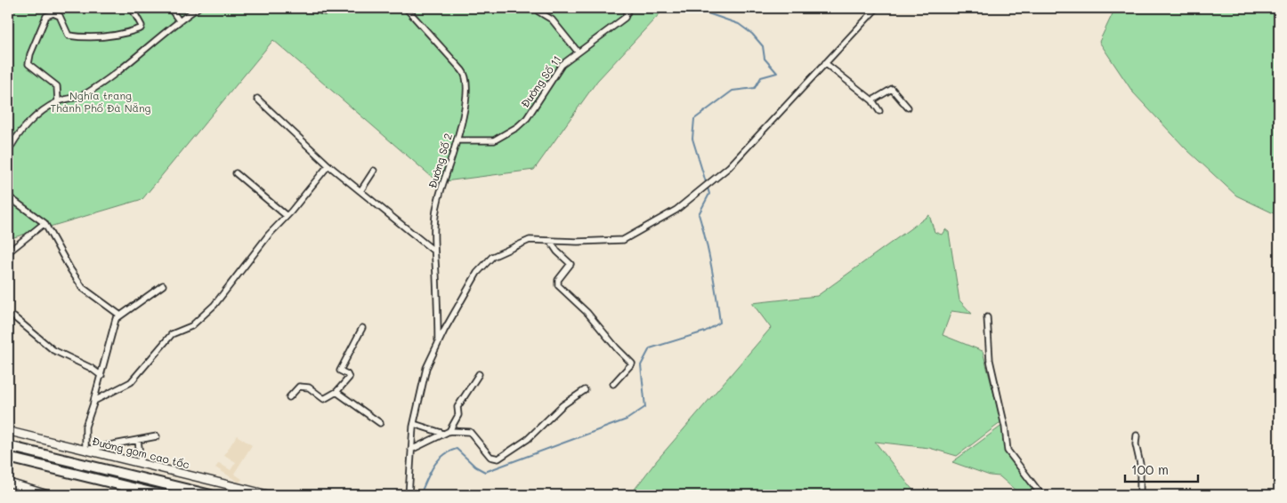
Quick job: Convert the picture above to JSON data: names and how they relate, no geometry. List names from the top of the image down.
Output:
{
  "streets": {
    "main road": ["Đường gom cao tốc"],
    "street": ["Đường Số 11", "Đường Số 2"]
  },
  "crossings": [
    ["Đường Số 11", "Đường Số 2"]
  ],
  "parks": ["Nghĩa trang Thành Phố Đà Nẵng"],
  "scale_bar": "100 m"
}
